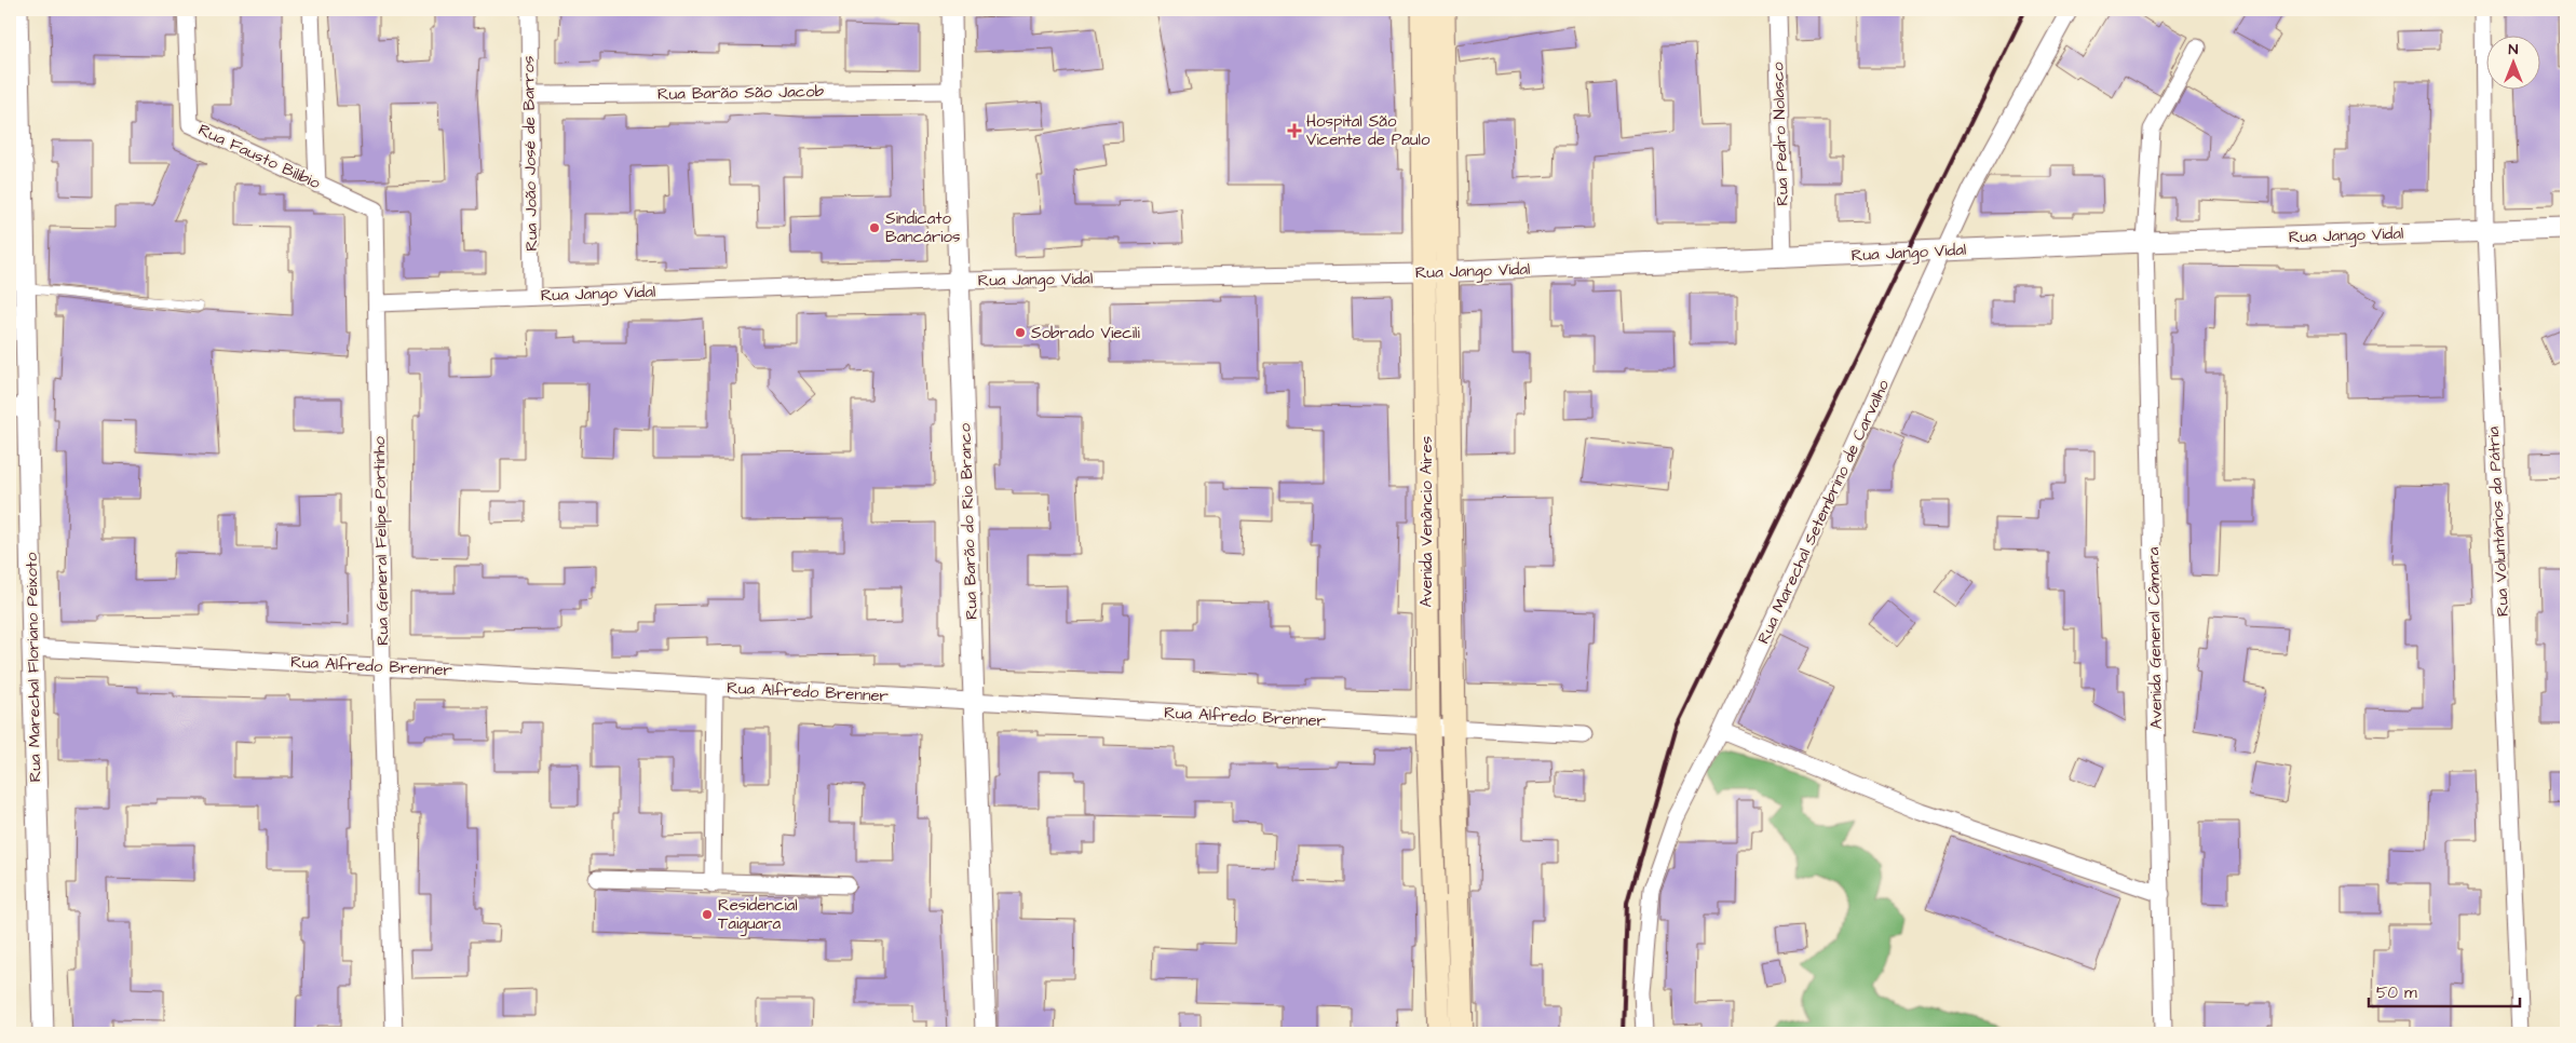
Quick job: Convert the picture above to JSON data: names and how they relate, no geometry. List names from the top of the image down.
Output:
{
  "streets": {
    "main road": ["Avenida Venâncio Aires"],
    "street": [
      "Rua Barão São Jacob",
      "Rua Pedro Nolasco",
      "Rua João José de Barros",
      "Rua Fausto Bilibio",
      "Rua Jango Vidal",
      "Rua Marechal Setembrino de Carvalho",
      "Rua Barão do Rio Branco",
      "Rua Voluntários da Pátria",
      "Rua General Felipe Portinho",
      "Avenida General Câmara",
      "Rua Alfredo Brenner",
      "Rua Marechal Floriano Peixoto"
    ]
  },
  "crossings": [
    ["Rua Barão São Jacob", "Rua João José de Barros"],
    ["Rua Barão São Jacob", "Rua Barão do Rio Branco"],
    ["Rua Pedro Nolasco", "Rua Jango Vidal"],
    ["Rua João José de Barros", "Rua Jango Vidal"],
    ["Rua Fausto Bilibio", "Rua General Felipe Portinho"],
    ["Rua Jango Vidal", "Rua Marechal Setembrino de Carvalho"],
    ["Rua Jango Vidal", "Rua Barão do Rio Branco"],
    ["Rua Jango Vidal", "Avenida Venâncio Aires"],
    ["Rua Jango Vidal", "Rua Voluntários da Pátria"],
    ["Rua Jango Vidal", "Rua General Felipe Portinho"],
    ["Rua Jango Vidal", "Avenida General Câmara"],
    ["Rua Barão do Rio Branco", "Rua Alfredo Brenner"],
    ["Avenida Venâncio Aires", "Rua Alfredo Brenner"],
    ["Rua General Felipe Portinho", "Rua Alfredo Brenner"],
    ["Rua Alfredo Brenner", "Rua Marechal Floriano Peixoto"]
  ],
  "places": {
    "health": ["Hospital São Vicente de Paulo"],
    "other": ["Sindicato Bancários", "Sobrado Viecili", "Residencial Taiguara"]
  },
  "scale_bar": "50 m",
  "north": "top"
}
